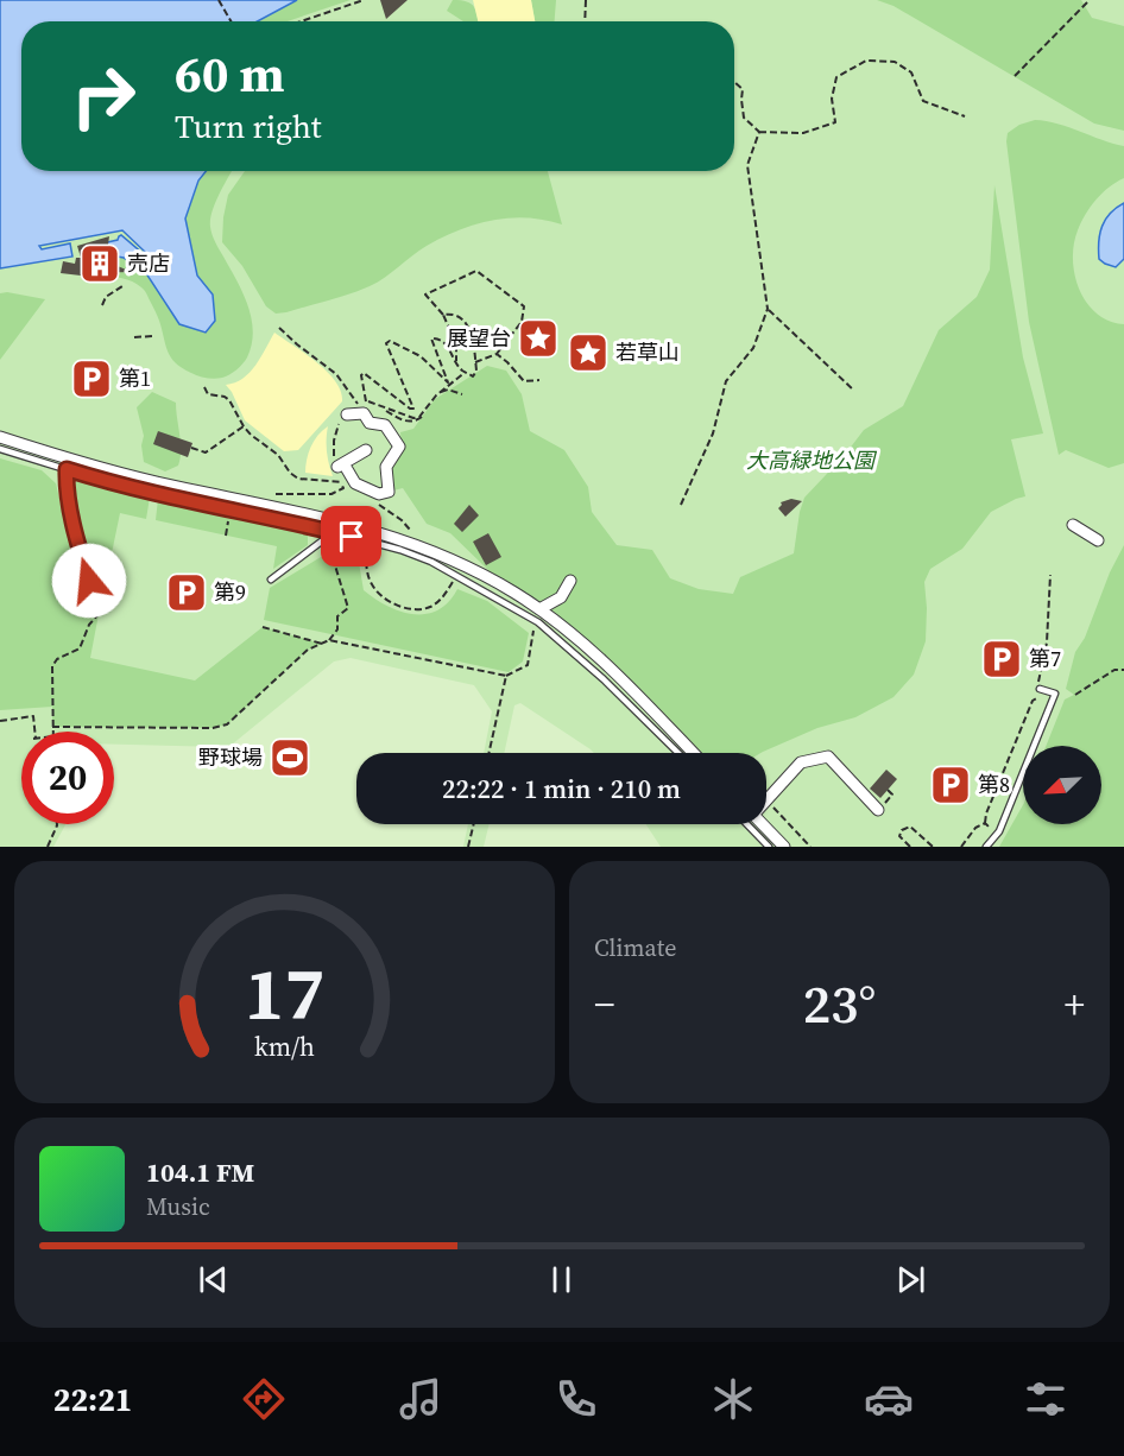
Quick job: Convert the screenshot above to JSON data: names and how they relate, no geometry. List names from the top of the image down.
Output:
{
  "parks": ["大高緑地公園"],
  "places": {
    "building": ["売店"],
    "place": ["展望台", "若草山"],
    "parking": [
      "第1",
      "第9",
      "第7",
      "第8"
    ],
    "sports": ["野球場"]
  },
  "north": "bottom left",
  "page": {
    "turn": ["60 m", "Turn right"],
    "limit": "20",
    "trip": "22:22 · 1 min · 210 m",
    "tile": "Climate",
    "heat": ["−", "23°", "+"],
    "song": ["104.1 FM", "Music"],
    "tabs": "22:21",
    "gauge": ["17", "km/h"]
  }
}
